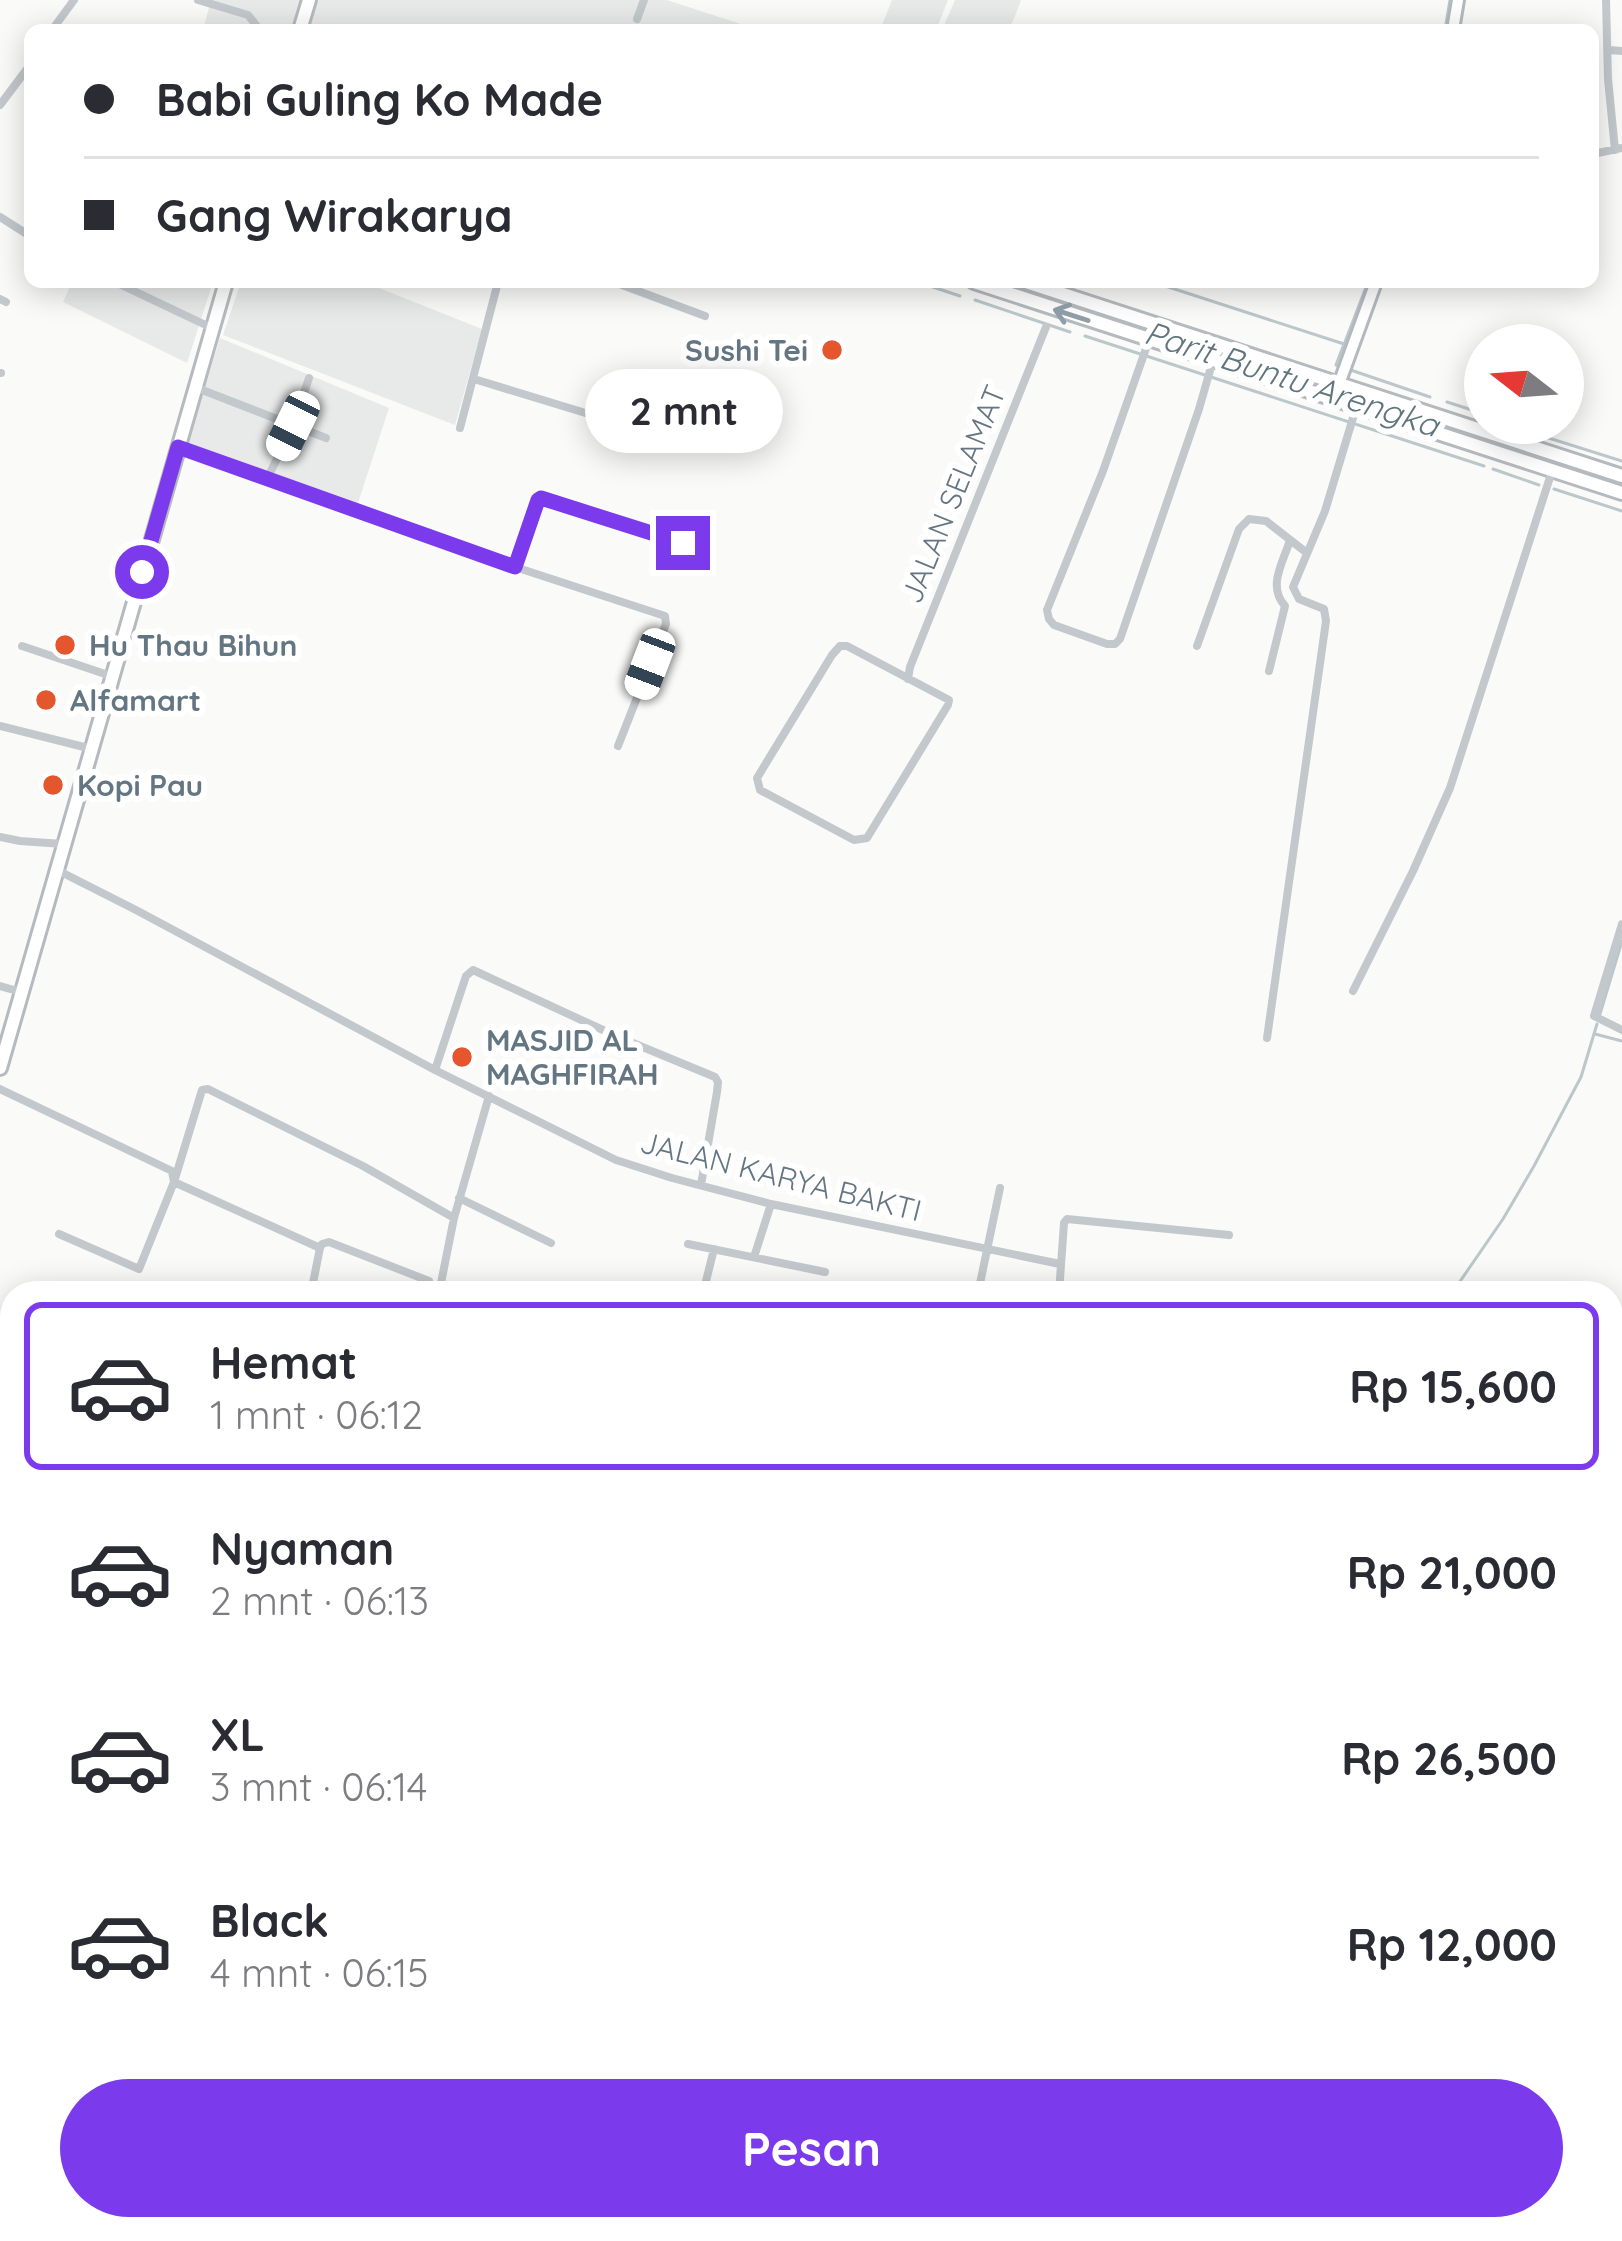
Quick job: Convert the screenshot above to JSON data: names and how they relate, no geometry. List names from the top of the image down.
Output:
{
  "streets": {
    "street": ["JALAN SELAMAT", "JALAN KARYA BAKTI"]
  },
  "water": ["Parit Buntu Arengka"],
  "places": [
    "Sushi Tei",
    "Hu Thau Bihun",
    "Alfamart",
    "Kopi Pau",
    "MASJID AL MAGHFIRAH"
  ],
  "north": "left",
  "page": {
    "banner": ["Babi Guling Ko Made", "Gang Wirakarya"],
    "bubble": "2 mnt",
    "list": [
      {
        "name": "Hemat",
        "note": "1 mnt · 06:12",
        "value": "Rp 15,600"
      },
      {
        "name": "Nyaman",
        "note": "2 mnt · 06:13",
        "value": "Rp 21,000"
      },
      {
        "name": "XL",
        "note": "3 mnt · 06:14",
        "value": "Rp 26,500"
      },
      {
        "name": "Black",
        "note": "4 mnt · 06:15",
        "value": "Rp 12,000"
      }
    ],
    "buttons": "Pesan"
  }
}
